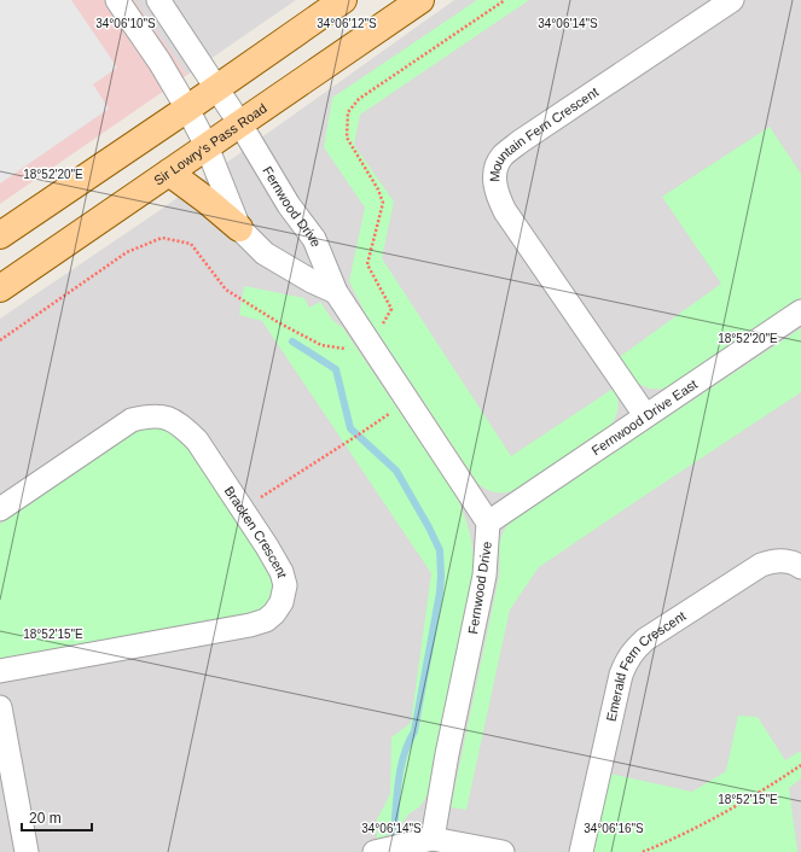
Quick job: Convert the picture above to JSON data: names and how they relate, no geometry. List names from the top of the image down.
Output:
{
  "streets": {
    "main road": ["Sir Lowry's Pass Road"],
    "street": [
      "Mountain Fern Crescent",
      "Fernwood Drive",
      "Fernwood Drive East",
      "Bracken Crescent",
      "Emerald Fern Crescent"
    ]
  },
  "crossings": [
    ["Mountain Fern Crescent", "Fernwood Drive East"],
    ["Sir Lowry's Pass Road", "Fernwood Drive"],
    ["Fernwood Drive", "Fernwood Drive East"]
  ],
  "scale_bar": "20 m",
  "coordinates": [
    "34°06'10\"S",
    "34°06'12\"S",
    "34°06'14\"S",
    "18°52'20\"E",
    "18°52'15\"E",
    "34°06'16\"S"
  ]
}
